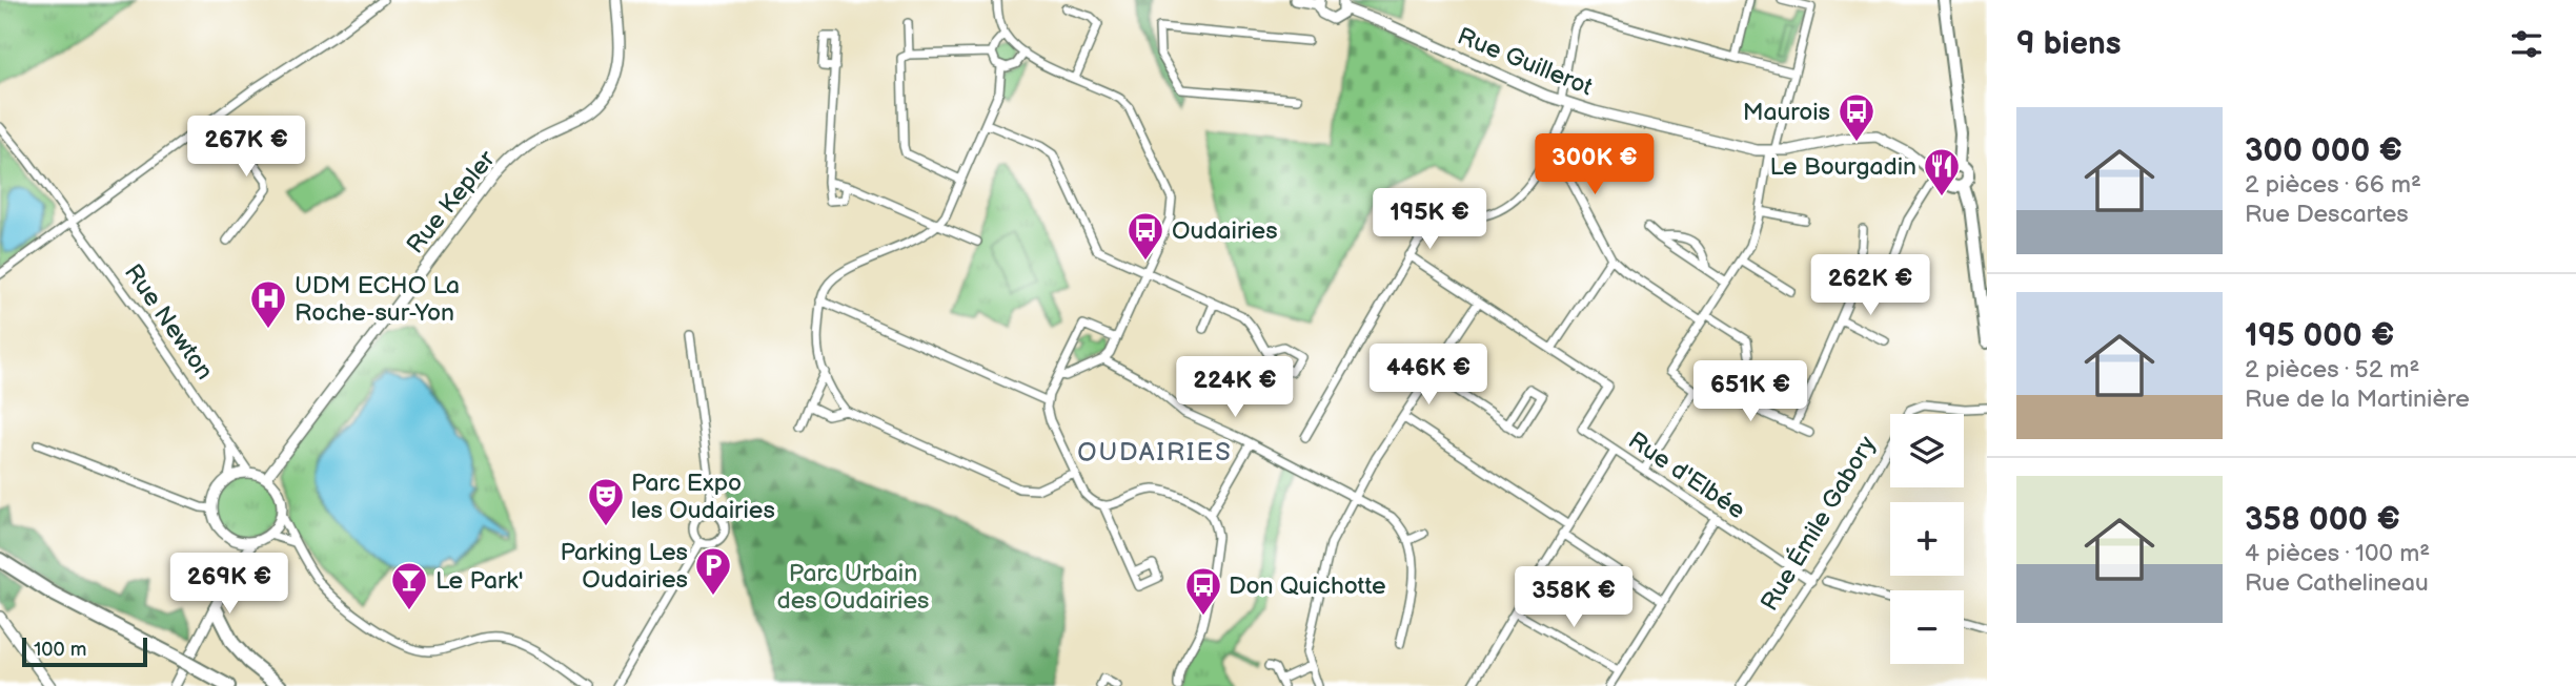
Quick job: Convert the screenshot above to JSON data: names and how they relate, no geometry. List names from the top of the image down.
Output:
{
  "streets": {
    "street": [
      "Rue Guillerot",
      "Rue Kepler",
      "Rue Newton",
      "Rue d'Elbée",
      "Rue Émile Gabory"
    ]
  },
  "crossings": [
    ["Rue Kepler", "Rue Newton"],
    ["Rue d'Elbée", "Rue Émile Gabory"]
  ],
  "districts": ["OUDAIRIES"],
  "parks": ["Parc Urbain des Oudairies"],
  "places": {
    "bus stop": ["Maurois", "Oudairies", "Don Quichotte"],
    "restaurant": ["Le Bourgadin"],
    "hospital": ["UDM ECHO La Roche-sur-Yon"],
    "theatre": ["Parc Expo les Oudairies"],
    "parking": ["Parking Les Oudairies"],
    "bar": ["Le Park'"]
  },
  "scale_bar": "100 m",
  "page": {
    "heading": "9 biens",
    "list": [
      {
        "name": "300 000 €",
        "note": "2 pièces · 66 m² · Rue Descartes"
      },
      {
        "name": "195 000 €",
        "note": "2 pièces · 52 m² · Rue de la Martinière"
      },
      {
        "name": "358 000 €",
        "note": "4 pièces · 100 m² · Rue Cathelineau"
      }
    ],
    "price": [
      "267K €",
      "300K €",
      "195K €",
      "262K €",
      "446K €",
      "224K €",
      "651K €",
      "269K €",
      "358K €"
    ],
    "map_buttons": ["+", "−"],
    "scale": "100 m"
  }
}
